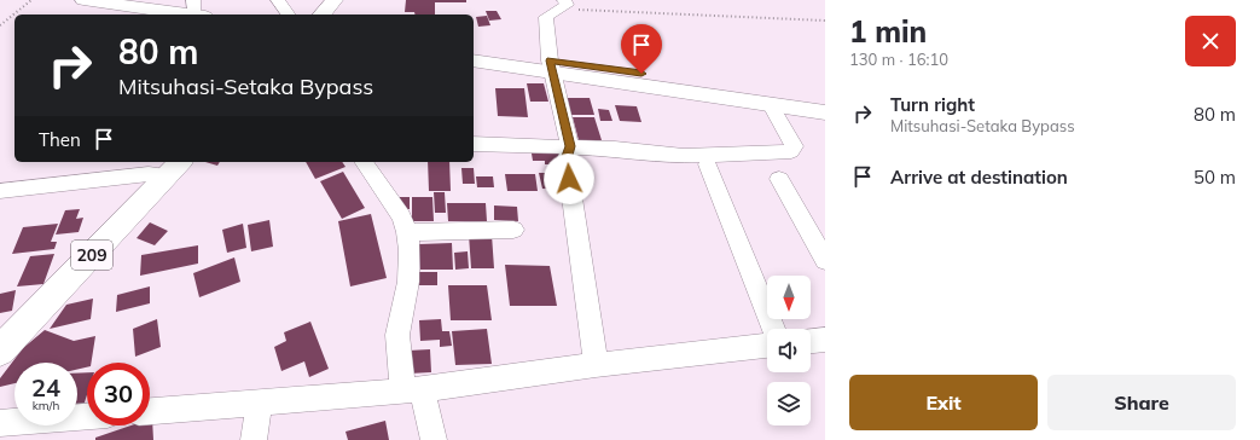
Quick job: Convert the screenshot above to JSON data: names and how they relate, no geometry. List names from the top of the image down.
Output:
{
  "streets": {
    "highway": ["209"]
  },
  "north": "bottom",
  "page": {
    "heading": ["1 min", "130 m · 16:10"],
    "turn": ["80 m", "Mitsuhasi-Setaka Bypass"],
    "list": [
      {
        "name": "Turn right",
        "note": "Mitsuhasi-Setaka Bypass",
        "value": "80 m"
      },
      {
        "name": "Arrive at destination",
        "value": "50 m"
      }
    ],
    "then": "Then",
    "speed": "24 km/h",
    "limit": "30",
    "buttons": ["Exit", "Share"]
  }
}
